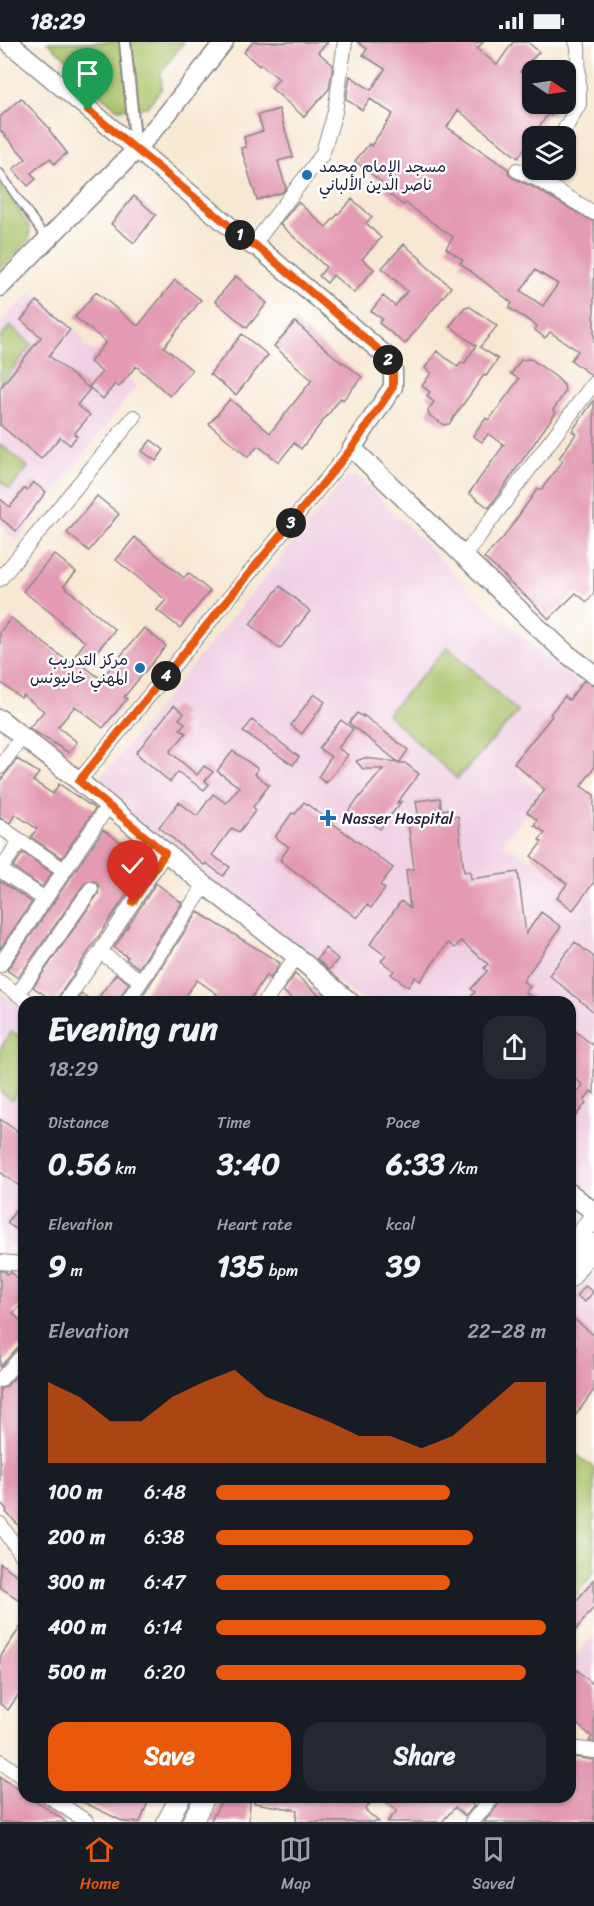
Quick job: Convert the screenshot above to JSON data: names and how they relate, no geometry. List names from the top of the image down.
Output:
{
  "places": {
    "other": ["مسجد الإمام محمد ناصر الدين الألباني", "مركز التدريب المهني خانيونس"],
    "health": ["Nasser Hospital"]
  },
  "north": "right",
  "page": {
    "status": "18:29",
    "pins": [
      "1",
      "2",
      "3",
      "4"
    ],
    "heading": ["Evening run", "18:29"],
    "stats": [
      ["Distance", "0.56 km"],
      ["Time", "3:40"],
      ["Pace", "6:33 /km"],
      ["Elevation", "9 m"],
      ["Heart rate", "135 bpm"],
      ["kcal", "39"]
    ],
    "chart": ["Elevation", "22–28 m"],
    "list": [
      {
        "name": "100 m",
        "note": "6:48"
      },
      {
        "name": "200 m",
        "note": "6:38"
      },
      {
        "name": "300 m",
        "note": "6:47"
      },
      {
        "name": "400 m",
        "note": "6:14"
      },
      {
        "name": "500 m",
        "note": "6:20"
      }
    ],
    "buttons": ["Save", "Share"],
    "tabs": ["Home", "Map", "Saved"]
  }
}
